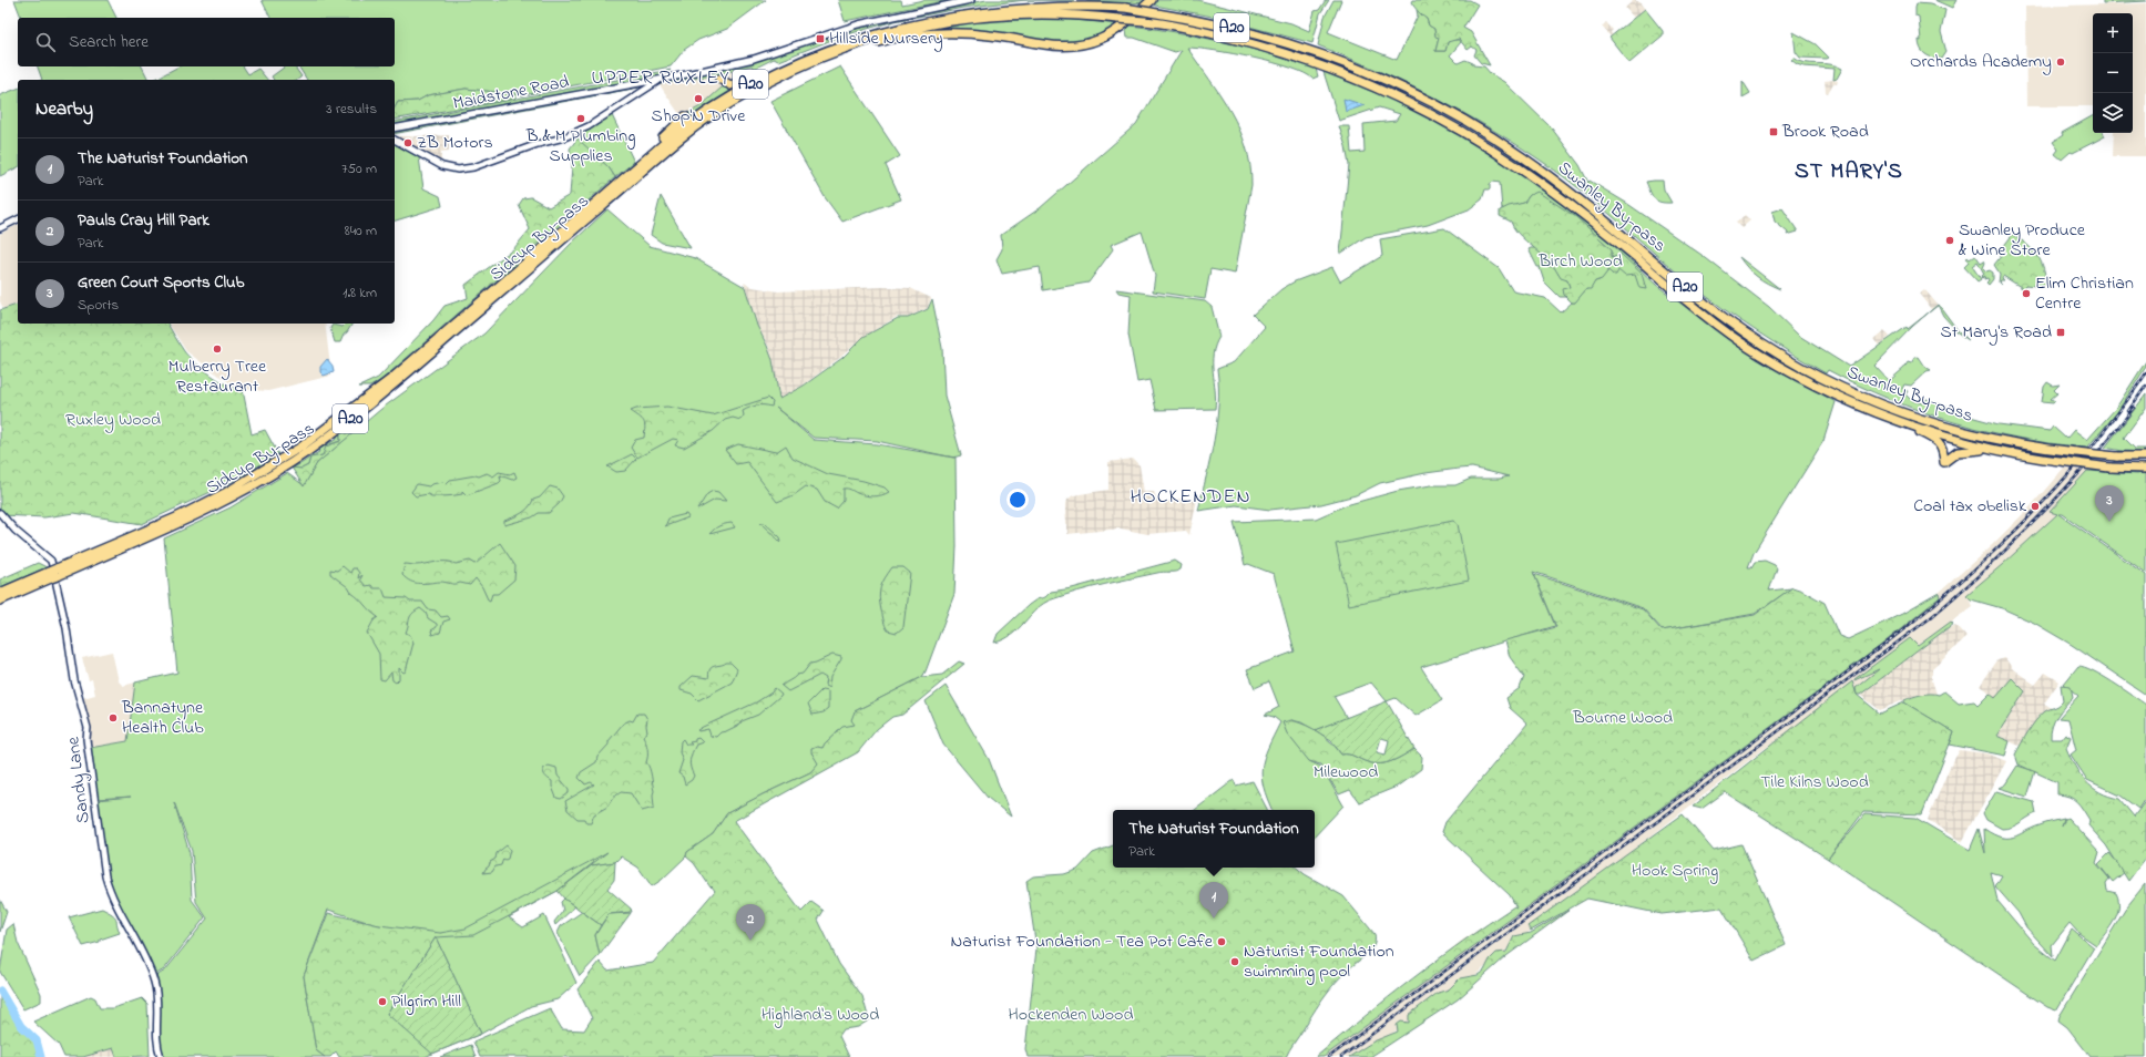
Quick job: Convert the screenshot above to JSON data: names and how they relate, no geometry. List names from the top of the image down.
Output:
{
  "streets": {
    "highway": ["A20", "Swanley By-pass", "Sidcup By-pass"],
    "street": ["Maidstone Road", "Sandy Lane"]
  },
  "crossings": [
    ["A20", "Swanley By-pass"],
    ["A20", "Sidcup By-pass"]
  ],
  "districts": ["UPPER RUXLEY", "ST MARY'S", "HOCKENDEN"],
  "parks": [
    "Birch Wood",
    "Ruxley Wood",
    "Bourne Wood",
    "Milewood",
    "Tile Kilns Wood",
    "Hook Spring",
    "Highland's Wood",
    "Hockenden Wood"
  ],
  "places": {
    "transit": ["Hillside Nursery", "Brook Road", "St Mary's Road"],
    "other": [
      "Orchards Academy",
      "Shop'N Drive",
      "B & M Plumbing Supplies",
      "ZB Motors",
      "Swanley Produce & Wine Store",
      "Elim Christian Centre",
      "Mulberry Tree Restaurant",
      "Coal tax obelisk",
      "Bannatyne Health Club",
      "Naturist Foundation - Tea Pot Cafe",
      "Naturist Foundation swimming pool",
      "Pilgrim Hill"
    ]
  },
  "page": {
    "map_buttons": ["+", "−"],
    "search": "Search here",
    "heading": ["Nearby", "3 results"],
    "list": [
      {
        "mark": "1",
        "name": "The Naturist Foundation",
        "note": "Park",
        "value": "750 m"
      },
      {
        "mark": "2",
        "name": "Pauls Cray Hill Park",
        "note": "Park",
        "value": "840 m"
      },
      {
        "mark": "3",
        "name": "Green Court Sports Club",
        "note": "Sports",
        "value": "1.8 km"
      }
    ],
    "pins": ["3", "1", "2"],
    "popup": ["The Naturist Foundation", "Park"]
  }
}
